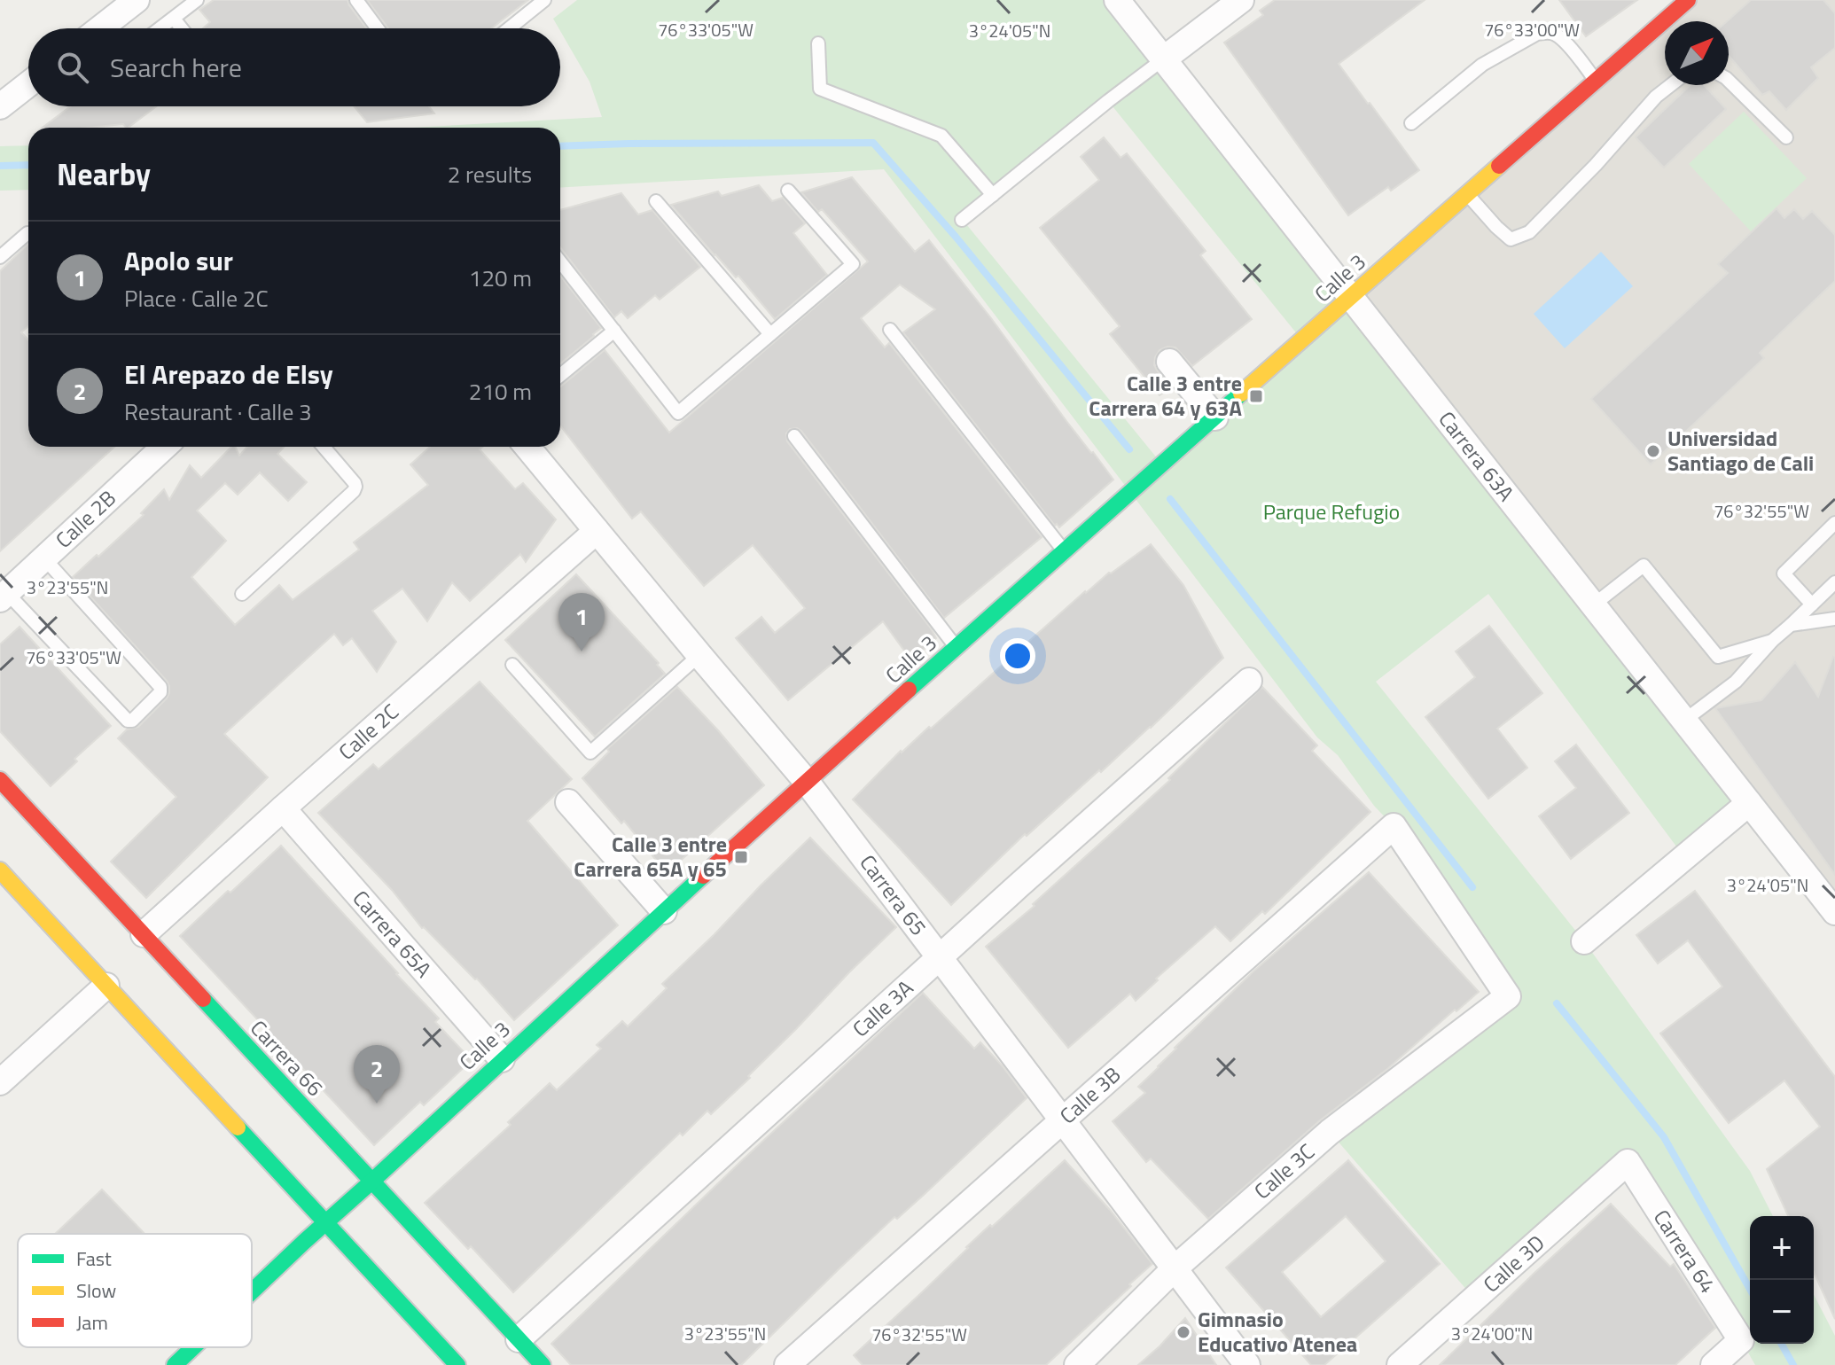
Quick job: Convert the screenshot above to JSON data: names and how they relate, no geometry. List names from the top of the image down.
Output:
{
  "streets": {
    "street": [
      "Calle 3",
      "Carrera 63A",
      "Calle 2B",
      "Calle 2C",
      "Carrera 65",
      "Carrera 65A",
      "Calle 3A",
      "Carrera 66",
      "Calle 3B",
      "Calle 3C",
      "Carrera 64",
      "Calle 3D"
    ]
  },
  "crossings": [
    ["Calle 3", "Carrera 63A"],
    ["Calle 3", "Carrera 65"],
    ["Calle 3", "Carrera 65A"],
    ["Calle 3", "Carrera 66"],
    ["Calle 2C", "Carrera 65"],
    ["Calle 2C", "Carrera 65A"],
    ["Calle 2C", "Carrera 66"],
    ["Carrera 65", "Calle 3A"],
    ["Carrera 65", "Calle 3B"],
    ["Carrera 65", "Calle 3C"],
    ["Calle 3A", "Carrera 66"],
    ["Calle 3B", "Calle 3C"],
    ["Carrera 64", "Calle 3D"]
  ],
  "parks": ["Parque Refugio"],
  "places": {
    "transit": ["Calle 3 entre Carrera 64 y 63A", "Calle 3 entre Carrera 65A y 65"],
    "other": ["Universidad Santiago de Cali", "Gimnasio Educativo Atenea"]
  },
  "legend": ["Fast", "Slow", "Jam"],
  "north": "top right",
  "page": {
    "search": "Search here",
    "heading": ["Nearby", "2 results"],
    "list": [
      {
        "mark": "1",
        "name": "Apolo sur",
        "note": "Place · Calle 2C",
        "value": "120 m"
      },
      {
        "mark": "2",
        "name": "El Arepazo de Elsy",
        "note": "Restaurant · Calle 3",
        "value": "210 m"
      }
    ],
    "pins": ["1", "2"],
    "map_buttons": ["+", "−"]
  },
  "coordinates": [
    "76°33'00\"W",
    "76°33'05\"W",
    "3°24'05\"N",
    "76°32'55\"W",
    "3°23'55\"N",
    "3°24'00\"N"
  ]
}
